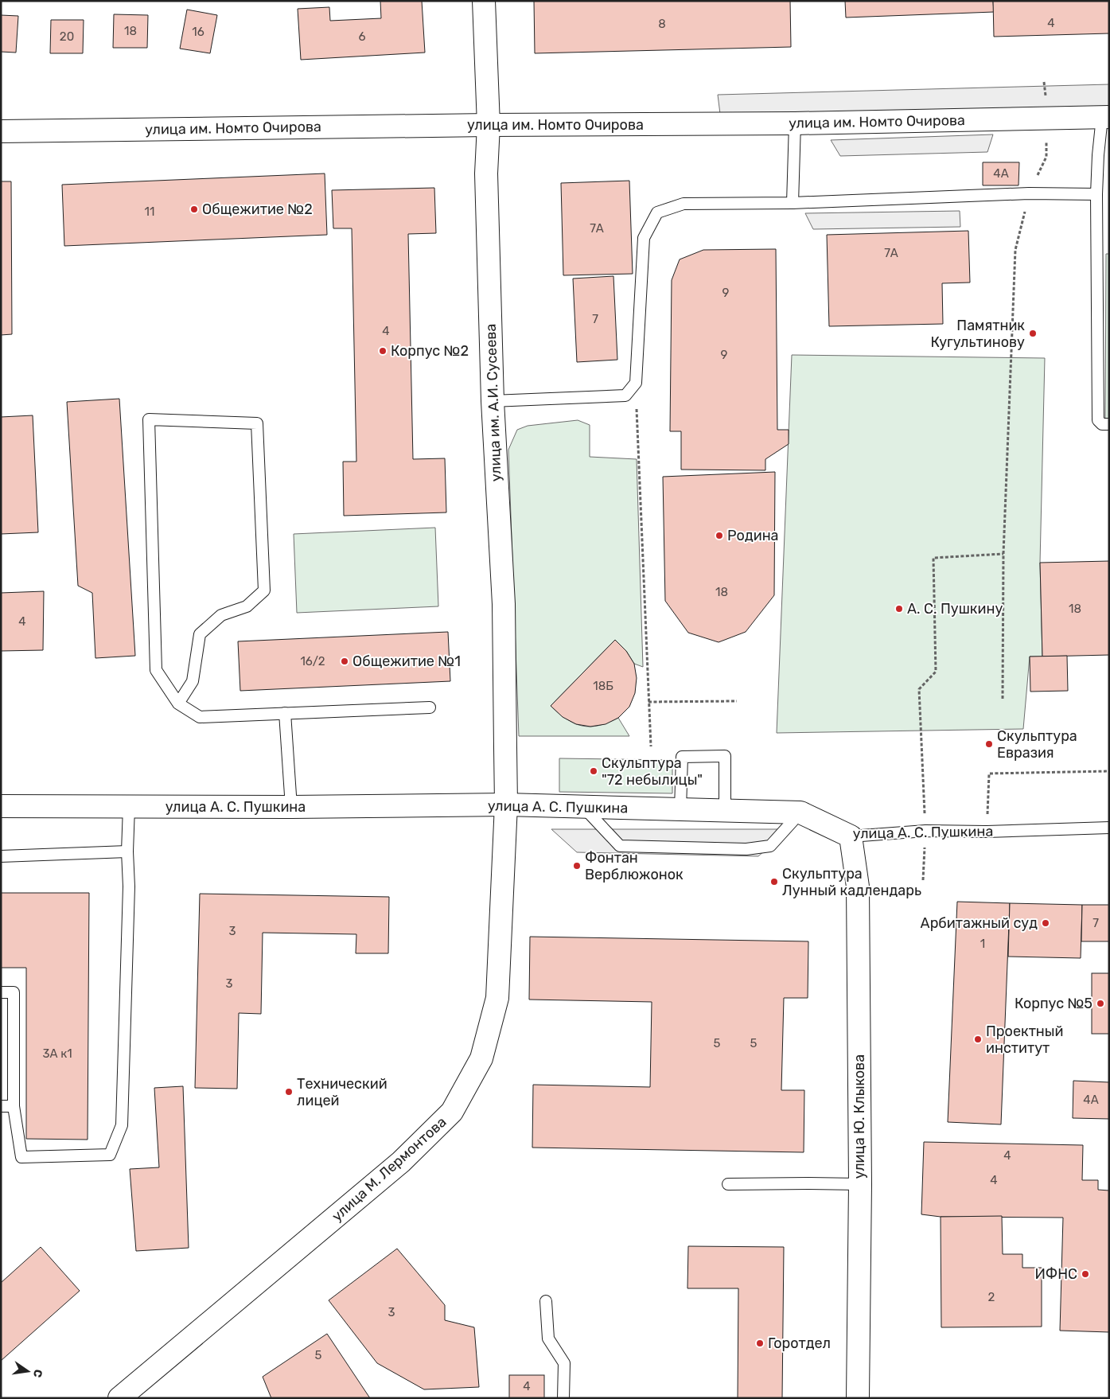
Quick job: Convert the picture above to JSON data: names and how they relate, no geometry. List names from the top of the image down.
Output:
{
  "streets": {
    "street": [
      "улица им. Номто Очирова",
      "улица им. А.И. Сусеева",
      "улица А. С. Пушкина",
      "улица Ю. Клыкова",
      "улица М. Лермонтова"
    ]
  },
  "crossings": [
    ["улица им. Номто Очирова", "улица им. А.И. Сусеева"],
    ["улица им. А.И. Сусеева", "улица А. С. Пушкина"],
    ["улица им. А.И. Сусеева", "улица М. Лермонтова"],
    ["улица А. С. Пушкина", "улица Ю. Клыкова"],
    ["улица А. С. Пушкина", "улица М. Лермонтова"]
  ],
  "places": [
    "Общежитие №2",
    "Памятник Кугультинову",
    "Корпус №2",
    "Родина",
    "А. С. Пушкину",
    "Общежитие №1",
    "Скульптура Евразия",
    "Скульптура \"72 небылицы\"",
    "Фонтан Верблюжонок",
    "Скульптура Лунный кадлендарь",
    "Арбитажный суд",
    "Корпус №5",
    "Проектный институт",
    "Технический лицей",
    "ИФНС",
    "Горотдел"
  ],
  "house_numbers": [
    "4",
    "8",
    "18",
    "16",
    "20",
    "6",
    "4А",
    "11",
    "7А",
    "7А",
    "9",
    "7",
    "4",
    "9",
    "18",
    "18",
    "4",
    "16/2",
    "18Б",
    "7",
    "3",
    "1",
    "3",
    "5",
    "5",
    "3А к1",
    "4А",
    "4",
    "4",
    "2",
    "3",
    "5",
    "4"
  ],
  "north": "right"
}
